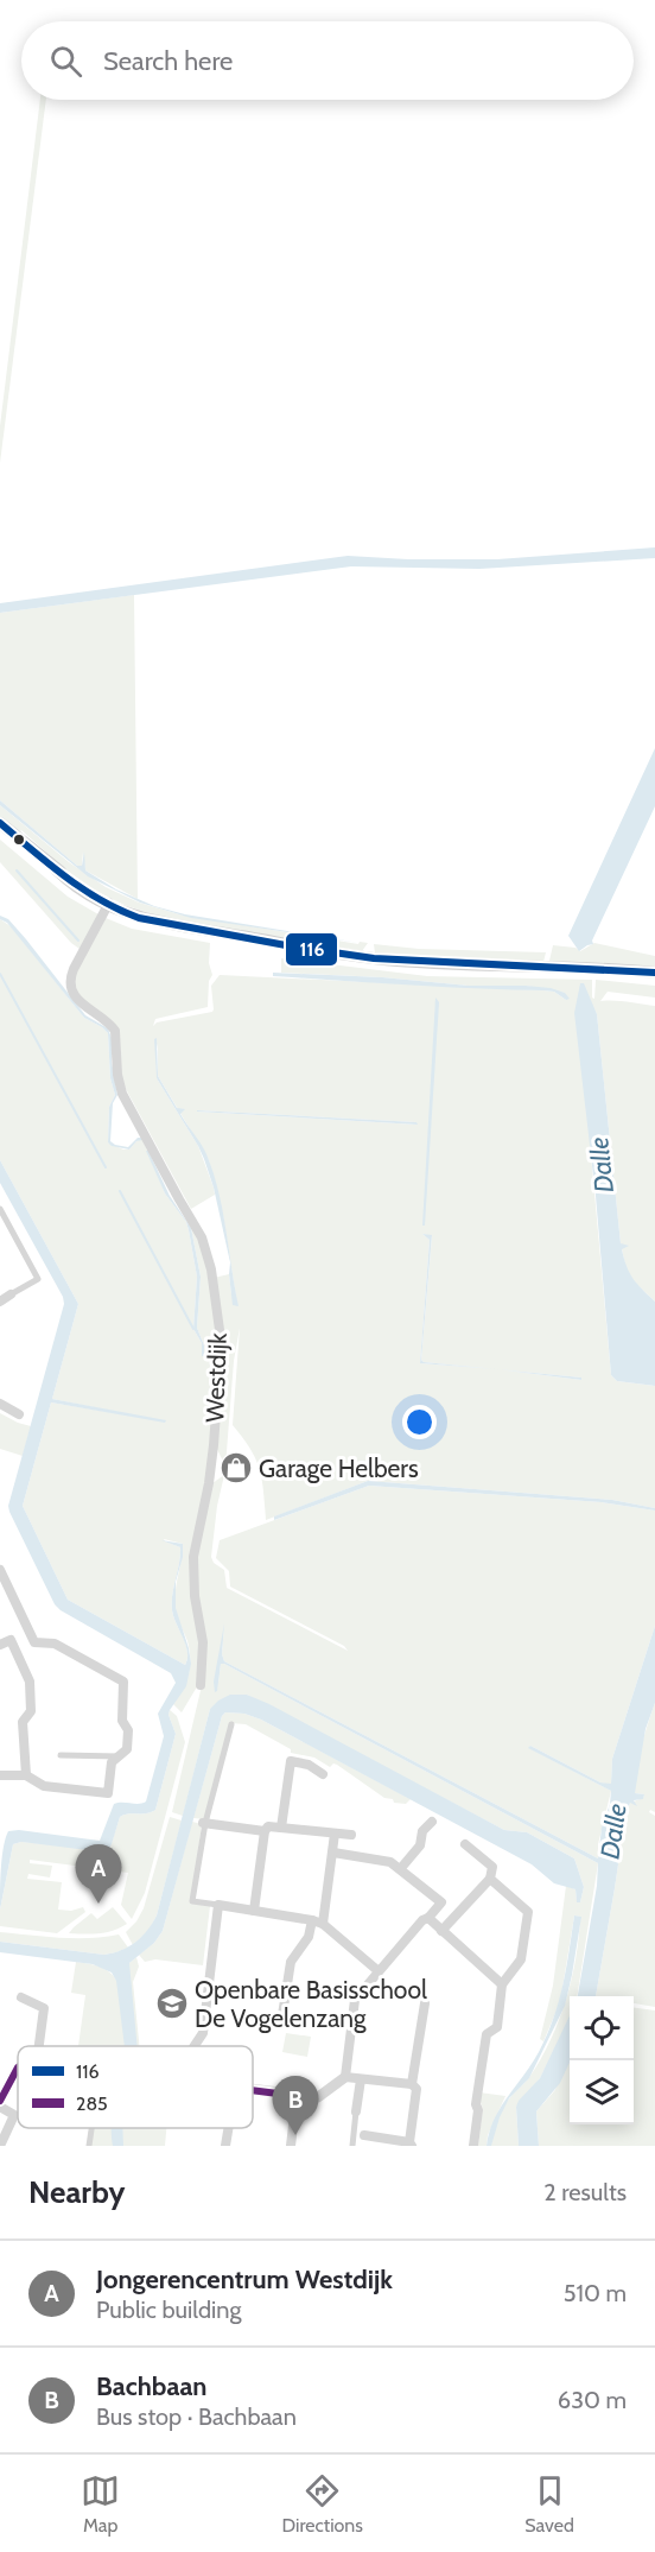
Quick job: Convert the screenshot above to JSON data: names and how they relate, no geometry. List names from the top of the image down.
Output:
{
  "streets": {
    "street": ["Westdijk"]
  },
  "water": ["Dalle"],
  "places": {
    "shop": ["Garage Helbers"],
    "school or university": ["Openbare Basisschool De Vogelenzang"]
  },
  "lines": ["transit line 116", "transit line 285"],
  "legend": ["116", "285"],
  "page": {
    "search": "Search here",
    "pins": ["A", "B"],
    "heading": ["Nearby", "2 results"],
    "list": [
      {
        "mark": "A",
        "name": "Jongerencentrum Westdijk",
        "note": "Public building",
        "value": "510 m"
      },
      {
        "mark": "B",
        "name": "Bachbaan",
        "note": "Bus stop · Bachbaan",
        "value": "630 m"
      }
    ],
    "nav": ["Map", "Directions", "Saved"]
  }
}
